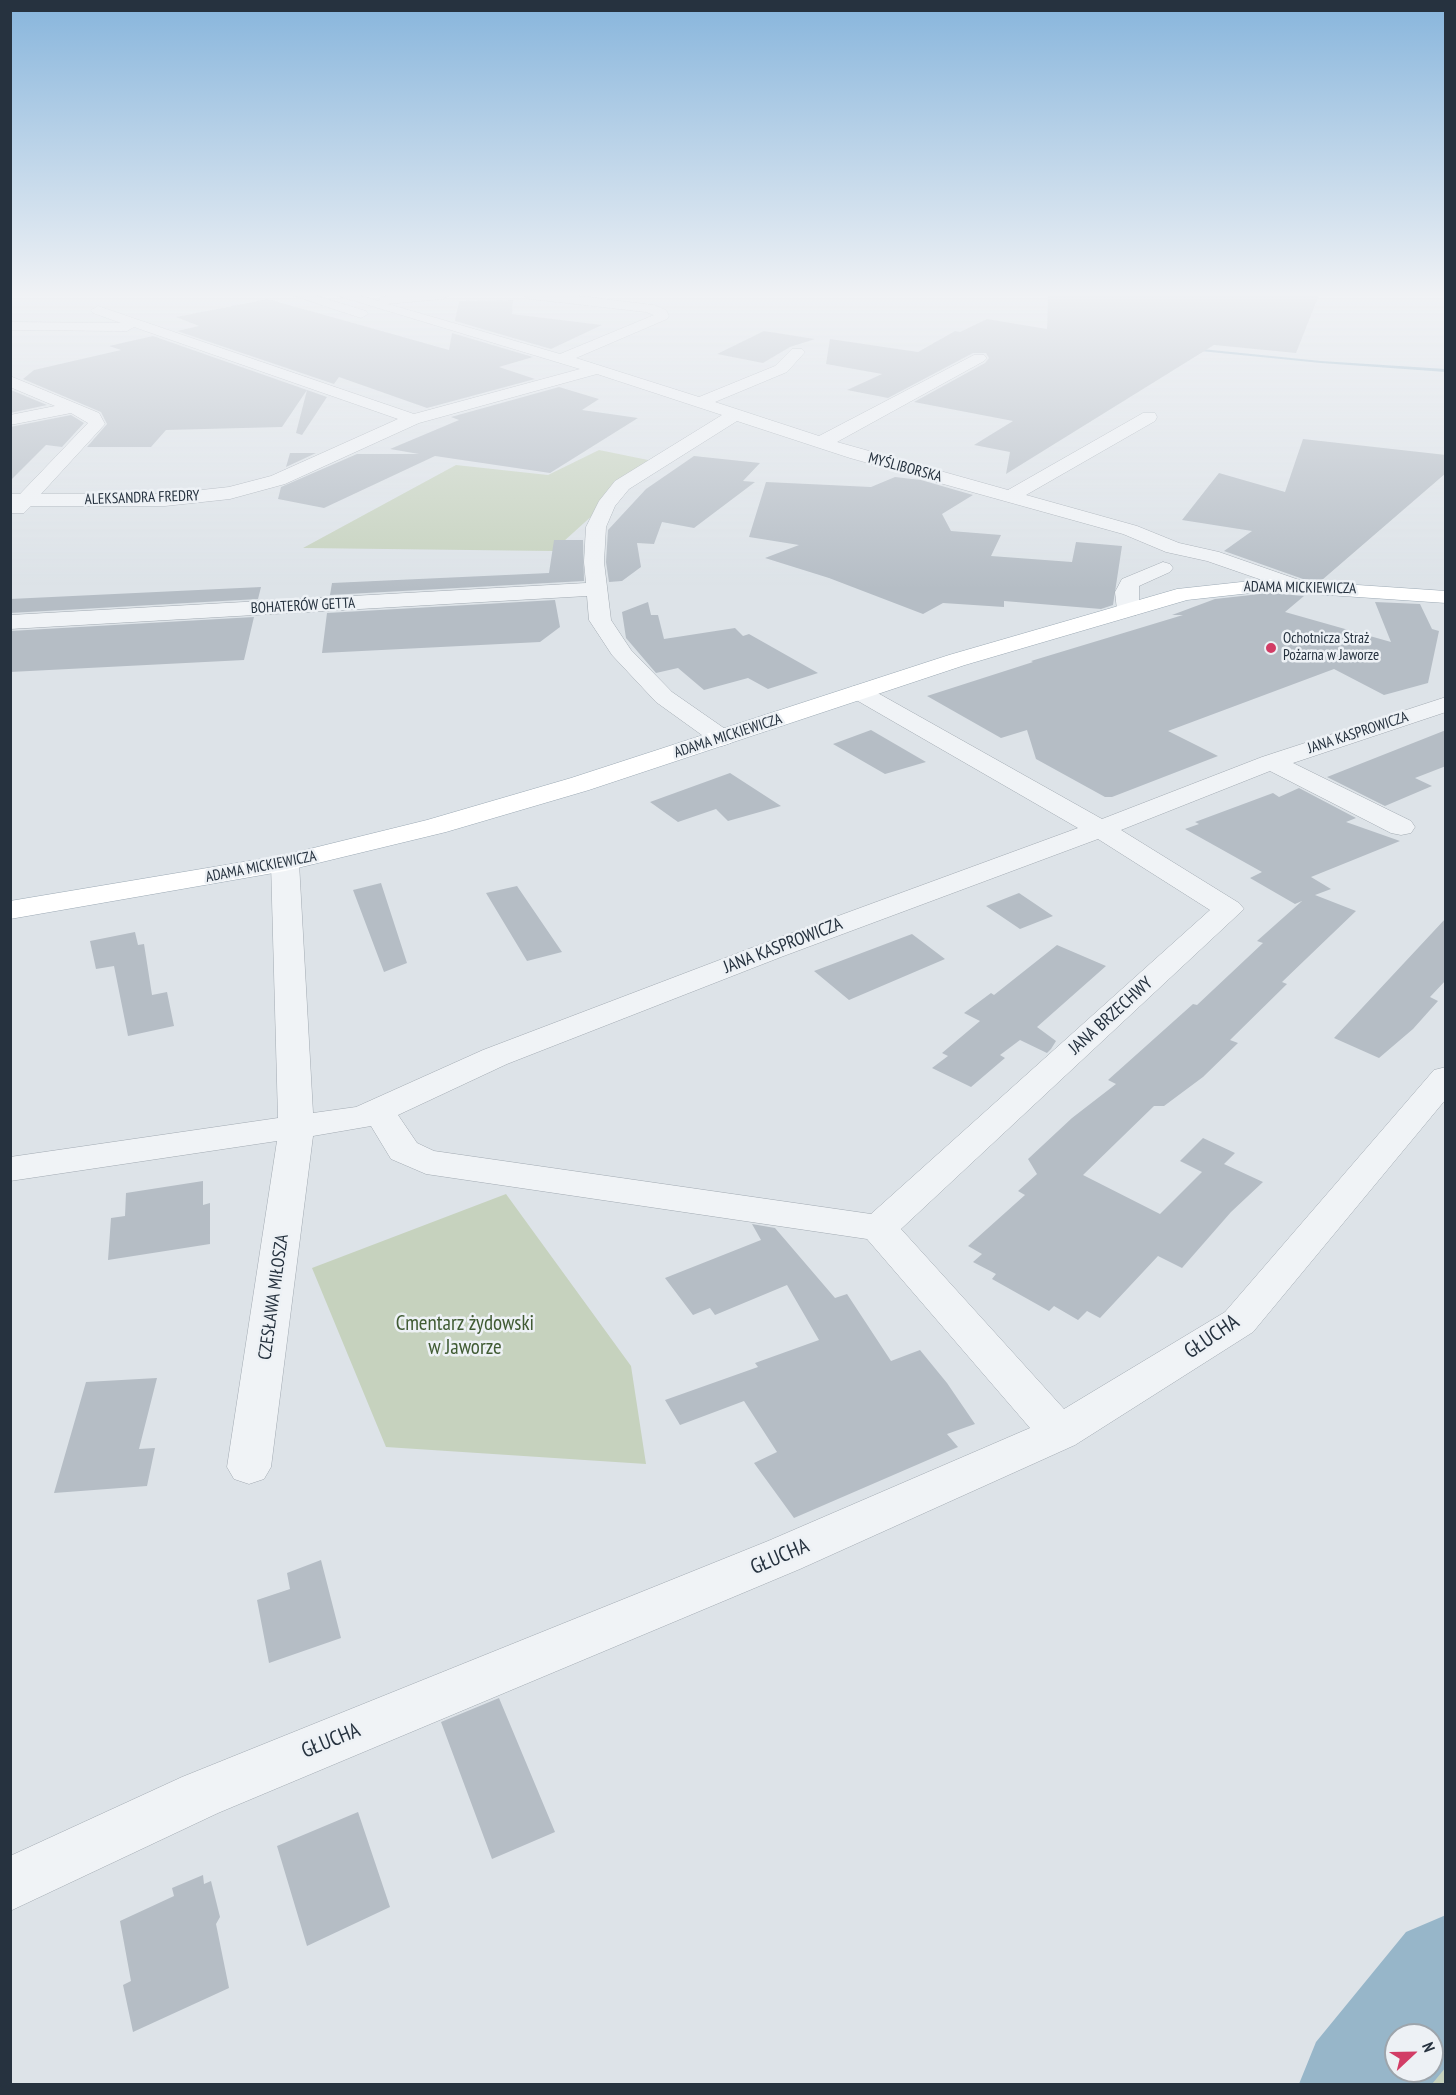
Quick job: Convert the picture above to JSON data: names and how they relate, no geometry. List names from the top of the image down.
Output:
{
  "streets": {
    "main road": ["ADAMA MICKIEWICZA"],
    "street": [
      "MYŚLIBORSKA",
      "ALEKSANDRA FREDRY",
      "BOHATERÓW GETTA",
      "JANA KASPROWICZA",
      "JANA BRZECHWY",
      "CZESŁAWA MIŁOSZA",
      "GŁUCHA"
    ]
  },
  "crossings": [
    ["MYŚLIBORSKA", "ADAMA MICKIEWICZA"],
    ["ADAMA MICKIEWICZA", "JANA BRZECHWY"],
    ["ADAMA MICKIEWICZA", "CZESŁAWA MIŁOSZA"],
    ["JANA KASPROWICZA", "JANA BRZECHWY"],
    ["JANA KASPROWICZA", "CZESŁAWA MIŁOSZA"]
  ],
  "parks": ["Cmentarz żydowski w Jaworze"],
  "places": ["Ochotnicza Straż Pożarna w Jaworze"],
  "north": "right"
}
